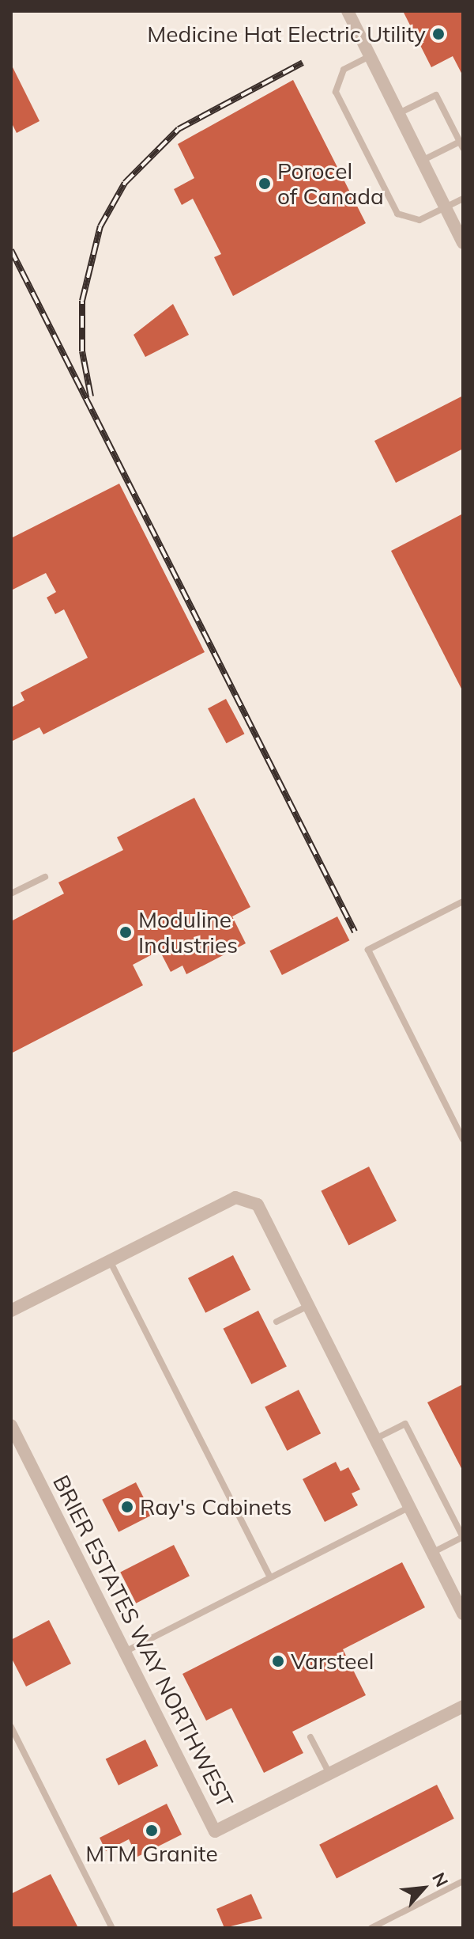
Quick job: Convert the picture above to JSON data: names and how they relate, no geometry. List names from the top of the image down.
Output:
{
  "streets": {
    "street": ["BRIER ESTATES WAY NORTHWEST"]
  },
  "places": [
    "Medicine Hat Electric Utility",
    "Porocel of Canada",
    "Moduline Industries",
    "Ray's Cabinets",
    "Varsteel",
    "MTM Granite"
  ],
  "north": "top right"
}
